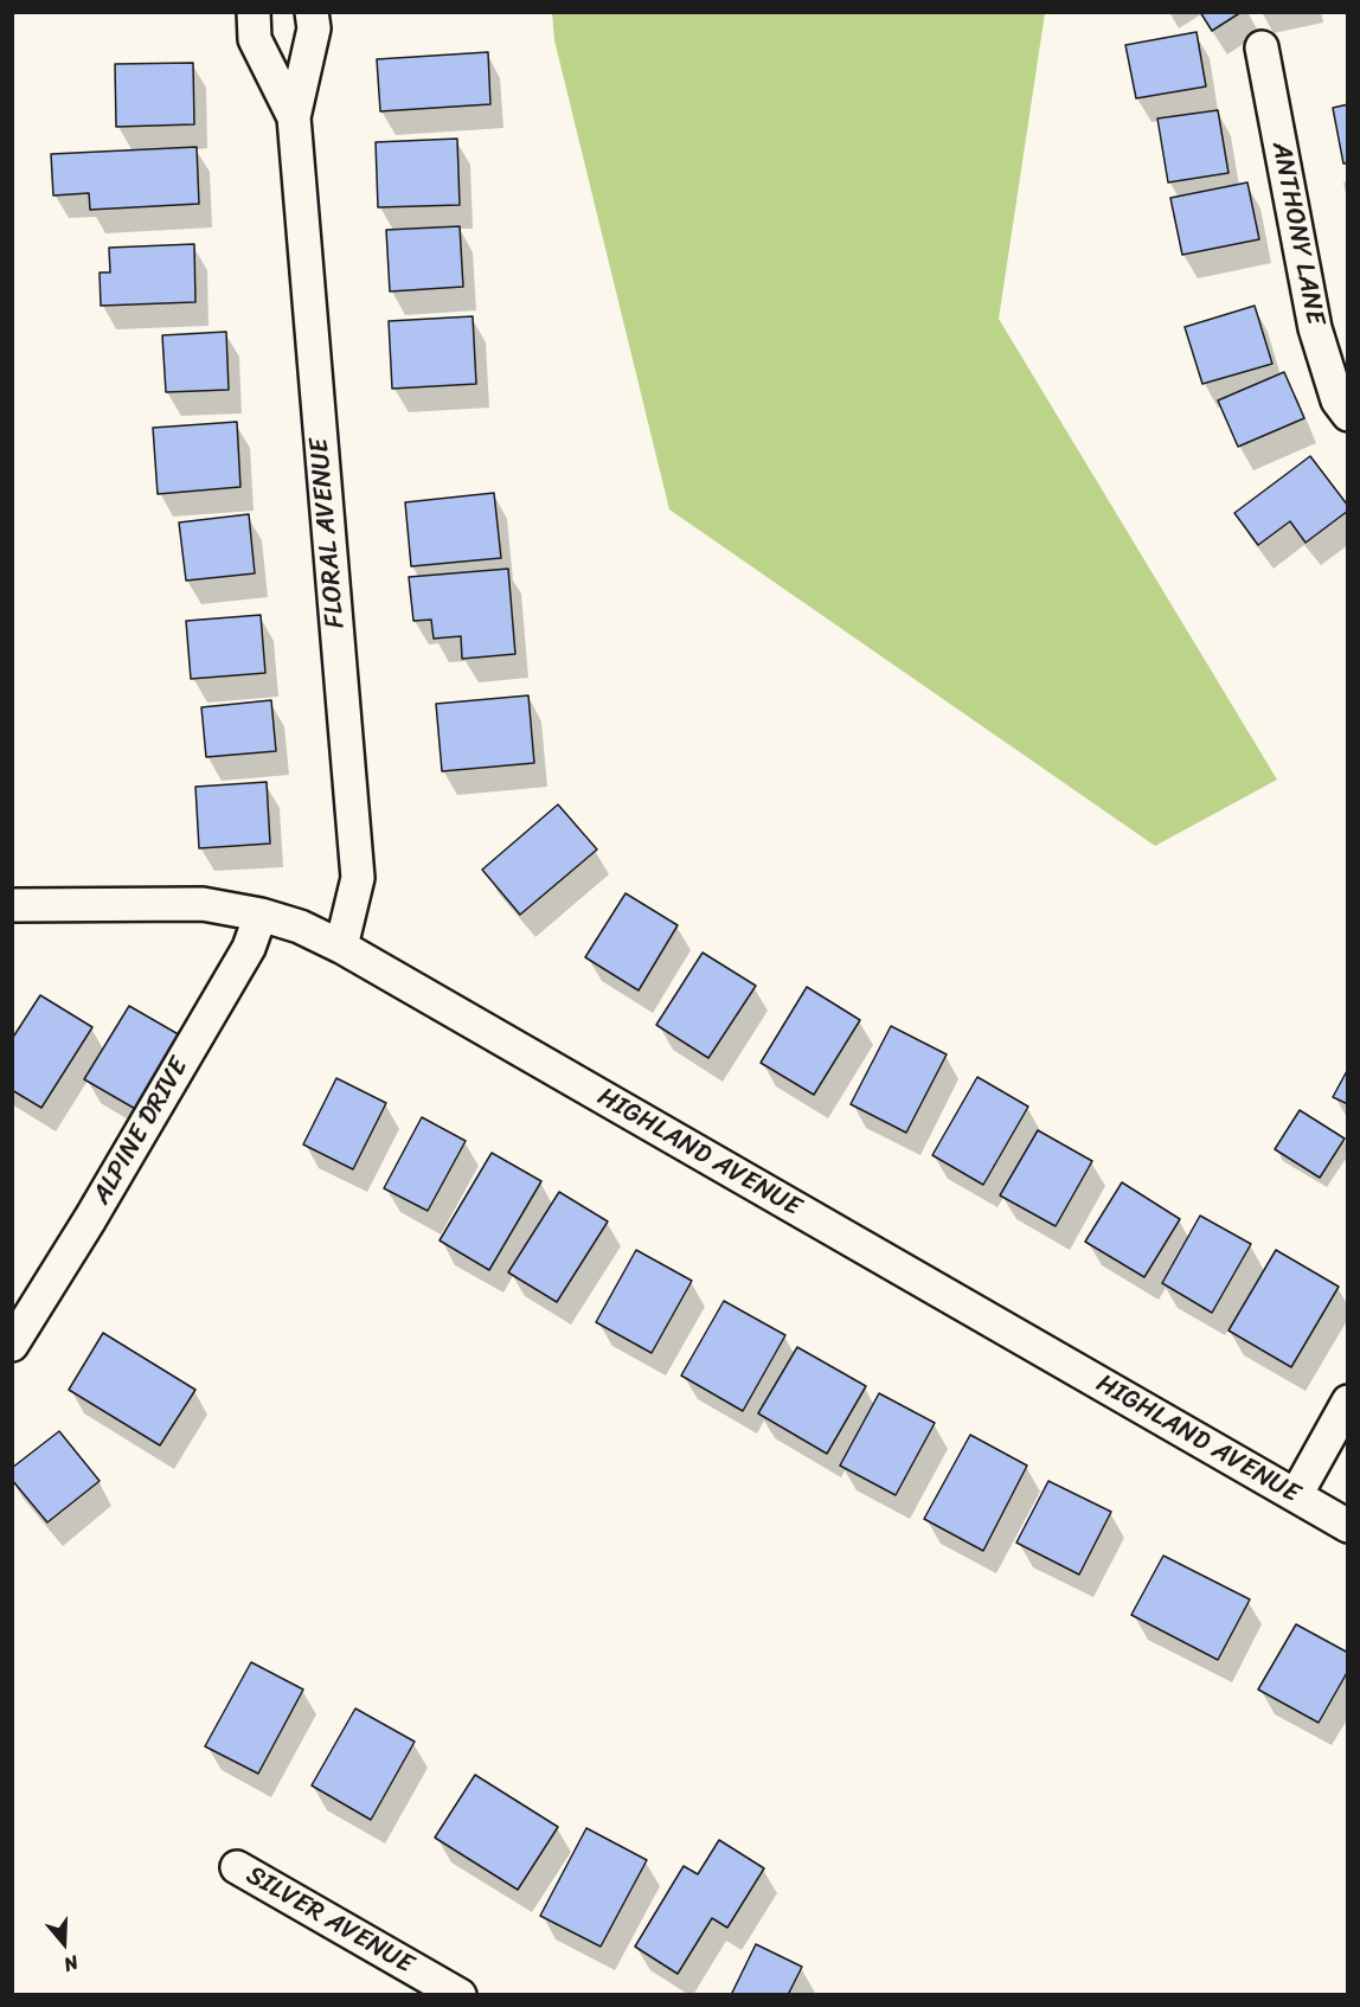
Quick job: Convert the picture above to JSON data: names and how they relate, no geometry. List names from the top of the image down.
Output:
{
  "streets": {
    "street": [
      "ANTHONY LANE",
      "FLORAL AVENUE",
      "ALPINE DRIVE",
      "HIGHLAND AVENUE",
      "SILVER AVENUE"
    ]
  },
  "crossings": [
    ["FLORAL AVENUE", "HIGHLAND AVENUE"],
    ["ALPINE DRIVE", "HIGHLAND AVENUE"]
  ],
  "north": "bottom"
}
